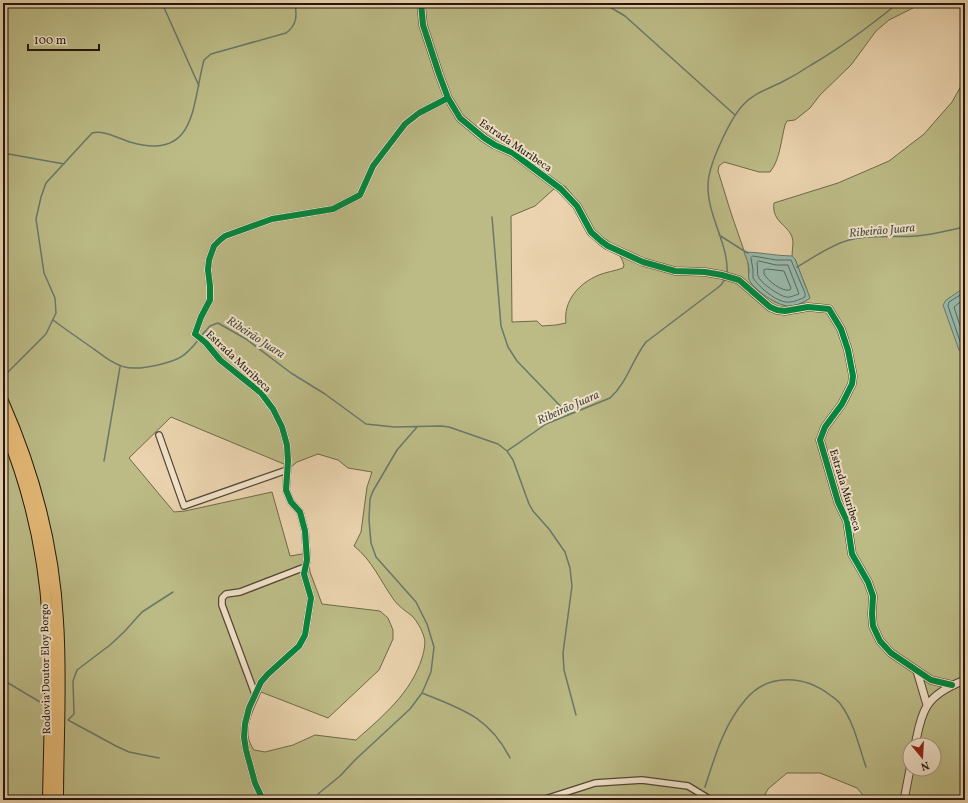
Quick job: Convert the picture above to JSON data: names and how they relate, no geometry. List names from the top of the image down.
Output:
{
  "streets": {
    "highway": ["Rodovia Doutor Eloy Borgo"],
    "street": ["Estrada Muribeca"]
  },
  "water": ["Ribeirão Juara"],
  "scale_bar": "100 m",
  "north": "bottom"
}
